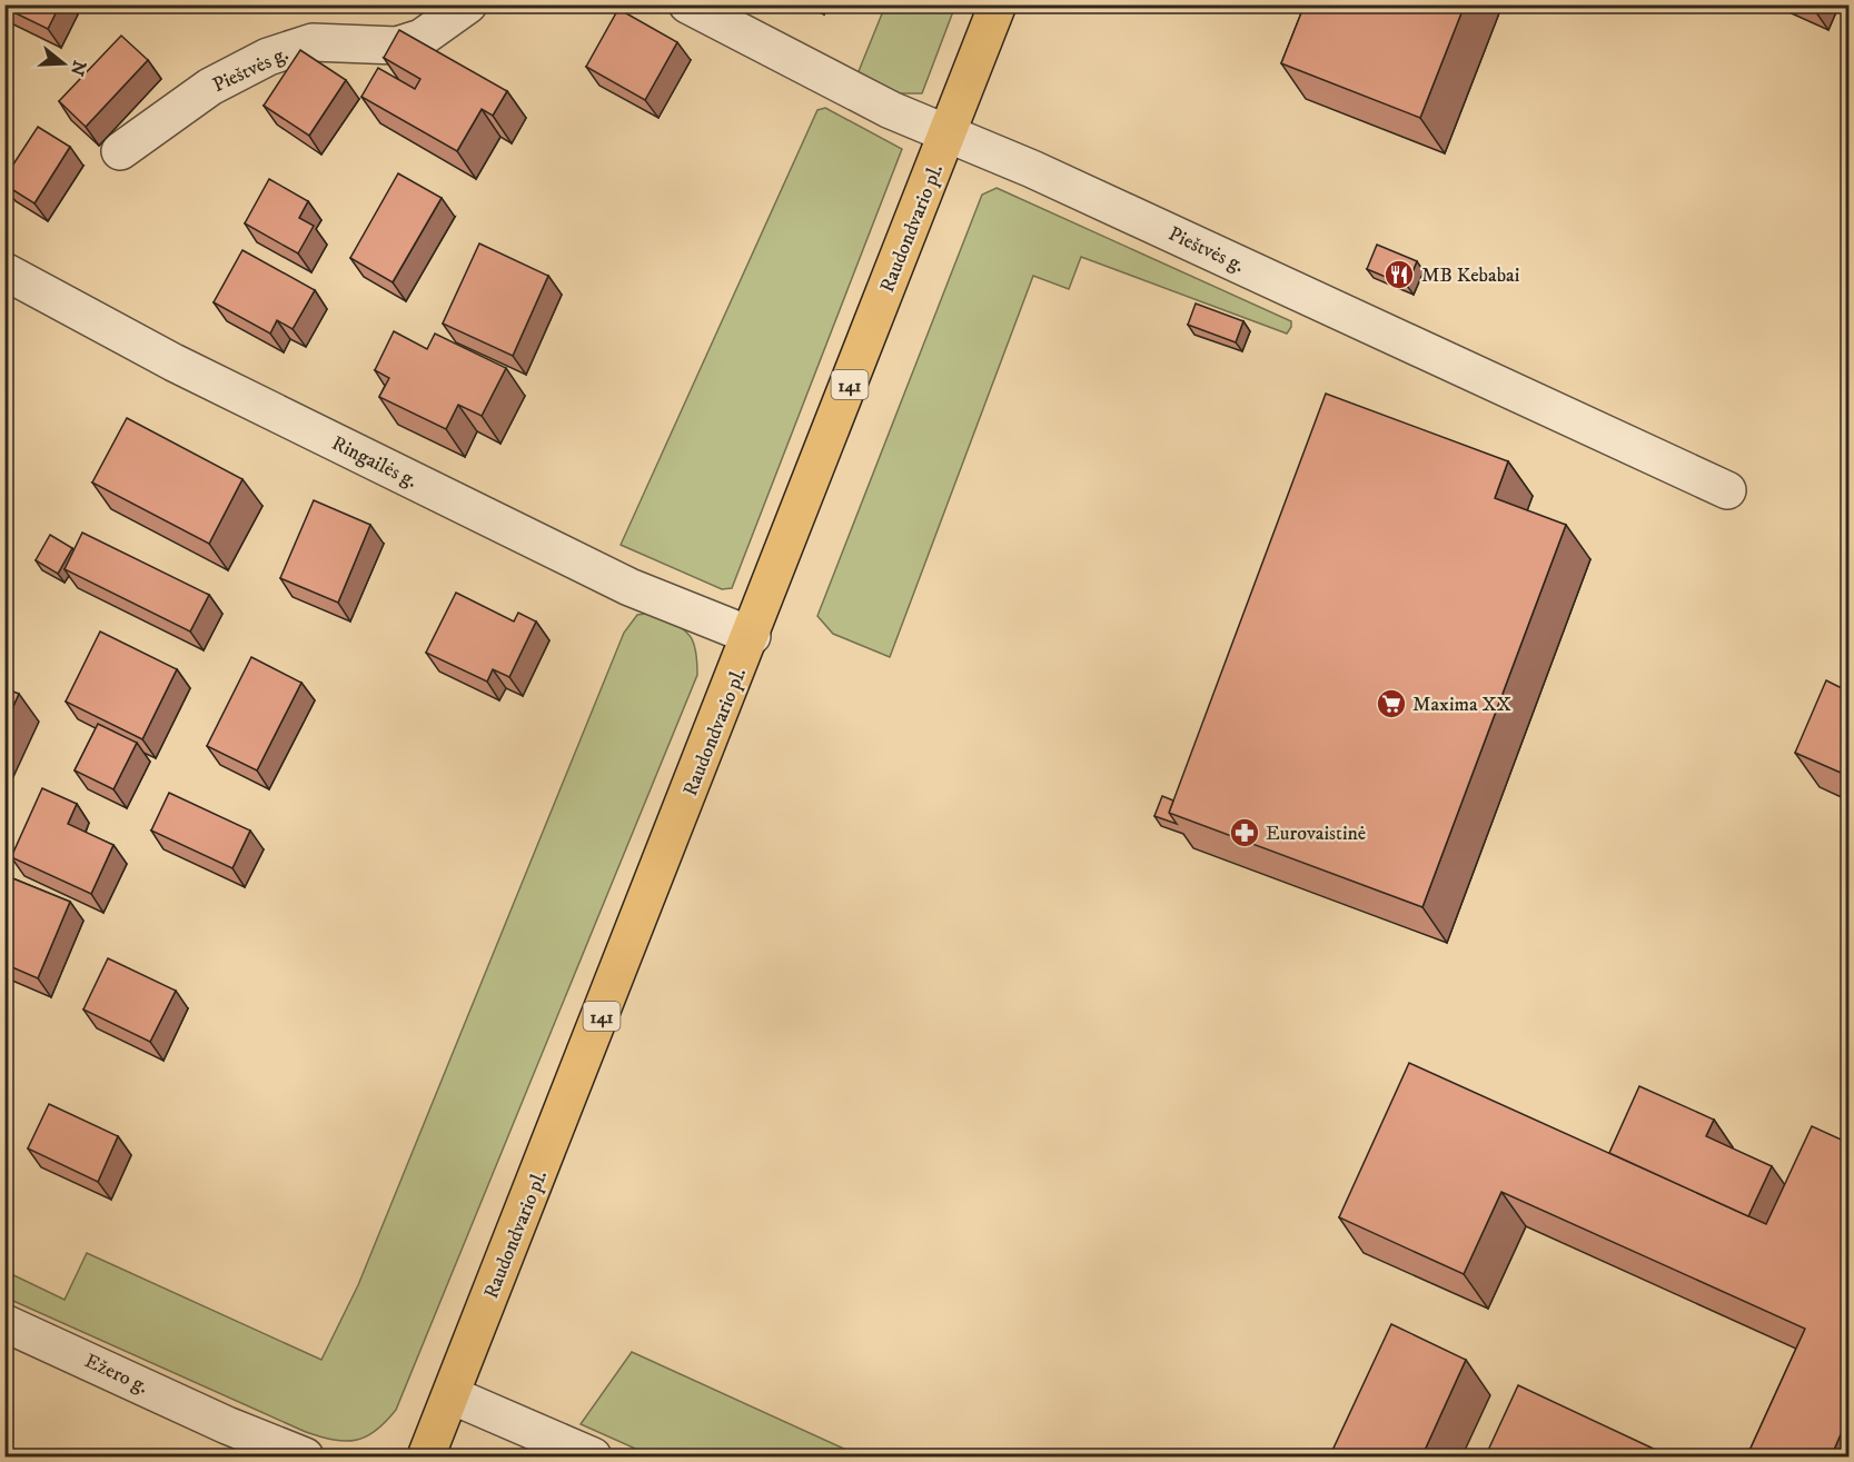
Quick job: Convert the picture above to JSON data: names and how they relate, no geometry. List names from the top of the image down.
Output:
{
  "streets": {
    "main road": ["Raudondvario pl.", "141"],
    "street": ["Pieštvės g.", "Ringailės g.", "Ežero g."]
  },
  "crossings": [
    ["Pieštvės g.", "Raudondvario pl."],
    ["Raudondvario pl.", "Ringailės g."]
  ],
  "places": {
    "restaurant": ["MB Kebabai"],
    "supermarket": ["Maxima XX"],
    "pharmacy": ["Eurovaistinė"]
  },
  "north": "right"
}
